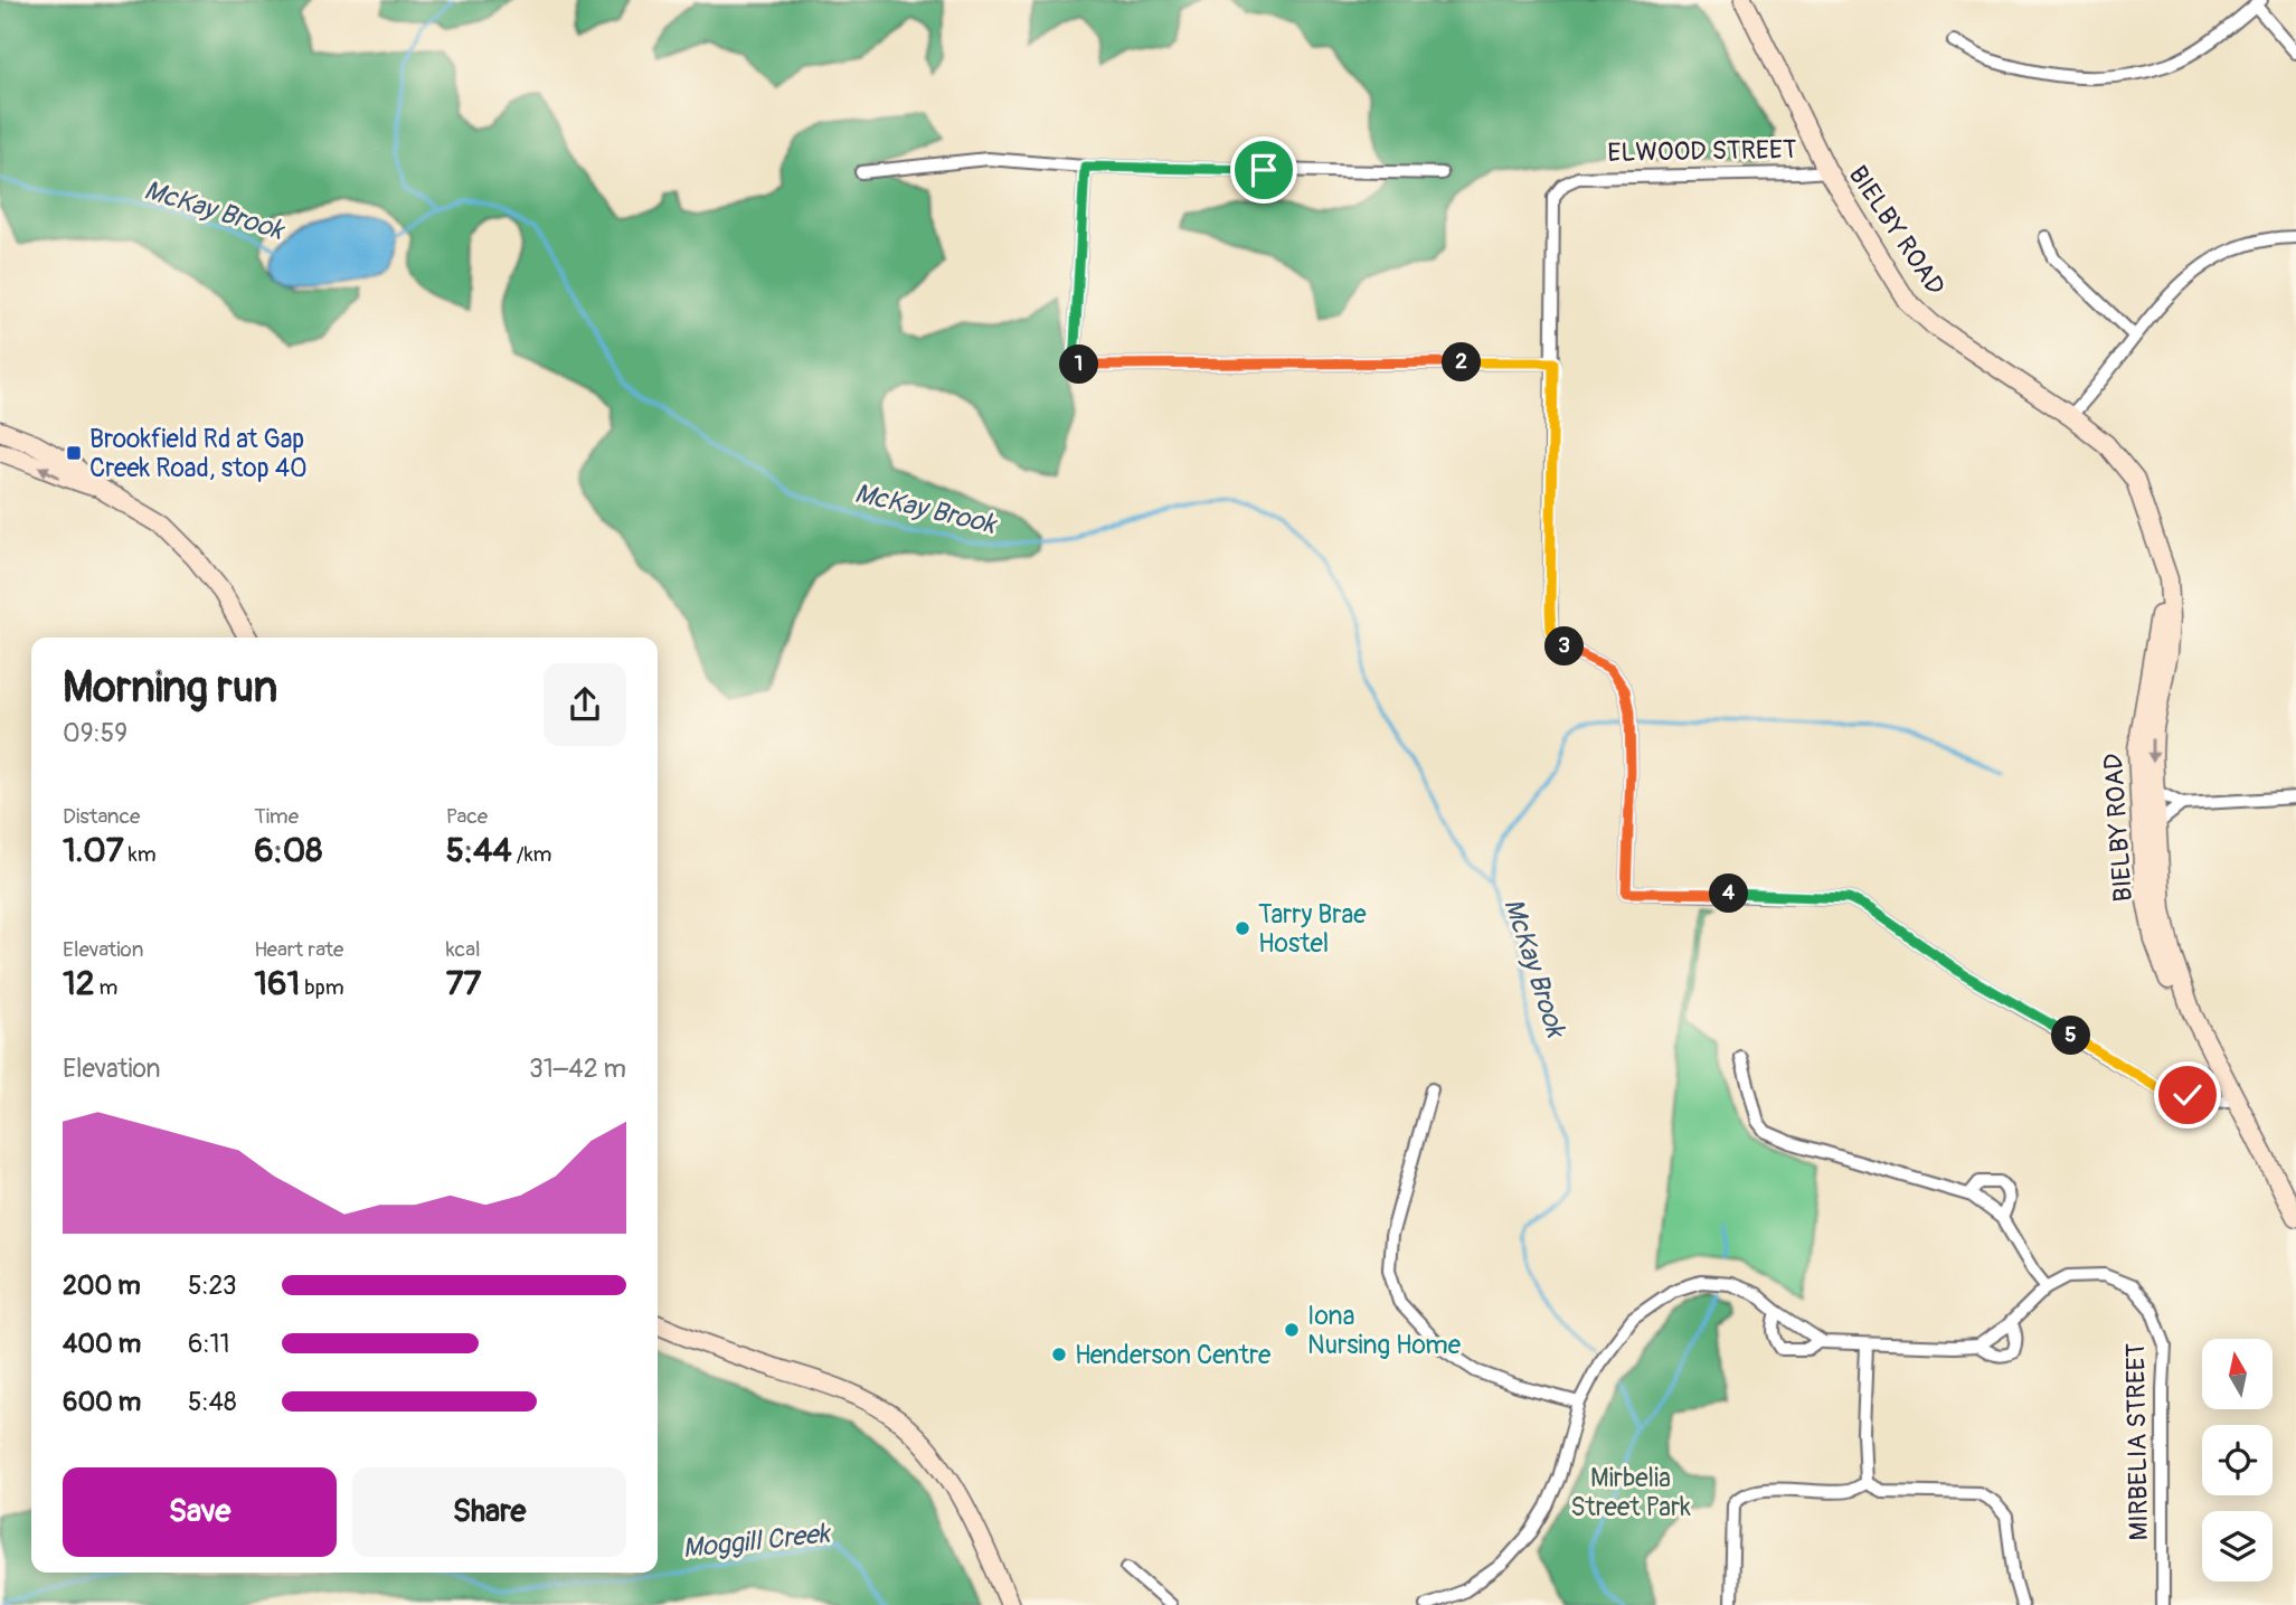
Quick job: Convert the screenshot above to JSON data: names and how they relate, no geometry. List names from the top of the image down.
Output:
{
  "streets": {
    "street": ["ELWOOD STREET", "BIELBY ROAD", "MIRBELIA STREET"]
  },
  "crossings": [
    ["ELWOOD STREET", "BIELBY ROAD"]
  ],
  "water": ["McKay Brook", "Moggill Creek"],
  "parks": ["Mirbelia Street Park"],
  "places": {
    "transit": ["Brookfield Rd at Gap Creek Road, stop 40"],
    "other": ["Tarry Brae Hostel", "Iona Nursing Home", "Henderson Centre"]
  },
  "north": "top",
  "page": {
    "pins": [
      "2",
      "1",
      "3",
      "4",
      "5"
    ],
    "heading": ["Morning run", "09:59"],
    "stats": [
      ["Distance", "1.07 km"],
      ["Time", "6:08"],
      ["Pace", "5:44 /km"],
      ["Elevation", "12 m"],
      ["Heart rate", "161 bpm"],
      ["kcal", "77"]
    ],
    "chart": ["Elevation", "31–42 m"],
    "list": [
      {
        "name": "200 m",
        "note": "5:23"
      },
      {
        "name": "400 m",
        "note": "6:11"
      },
      {
        "name": "600 m",
        "note": "5:48"
      }
    ],
    "buttons": ["Save", "Share"]
  }
}
